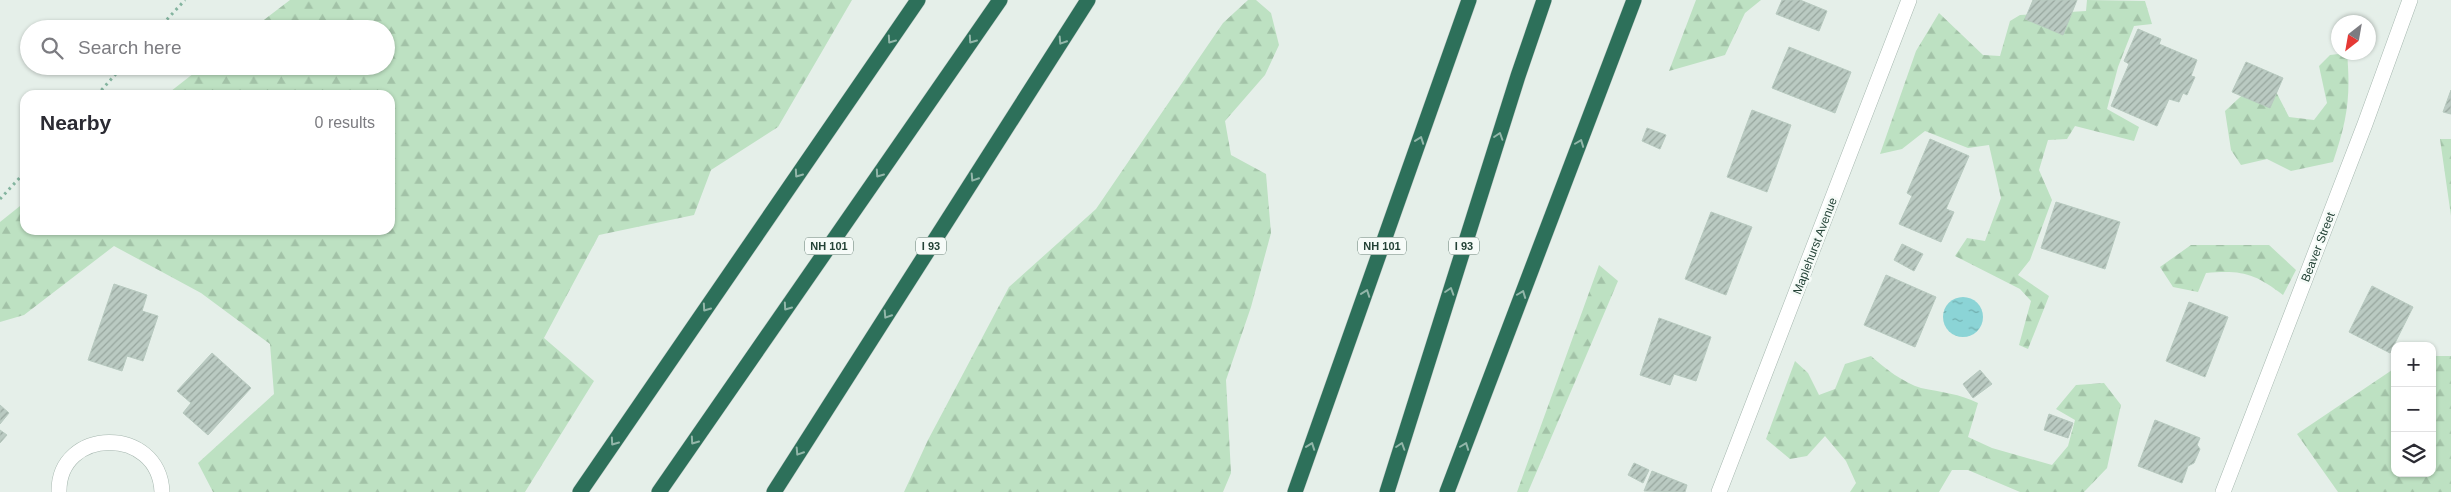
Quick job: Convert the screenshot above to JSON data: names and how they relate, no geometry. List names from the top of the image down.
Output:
{
  "streets": {
    "highway": ["NH 101", "I 93"],
    "street": ["Maplehurst Avenue", "Beaver Street"]
  },
  "north": "bottom left",
  "page": {
    "search": "Search here",
    "heading": ["Nearby", "0 results"],
    "map_buttons": ["+", "−"]
  }
}
